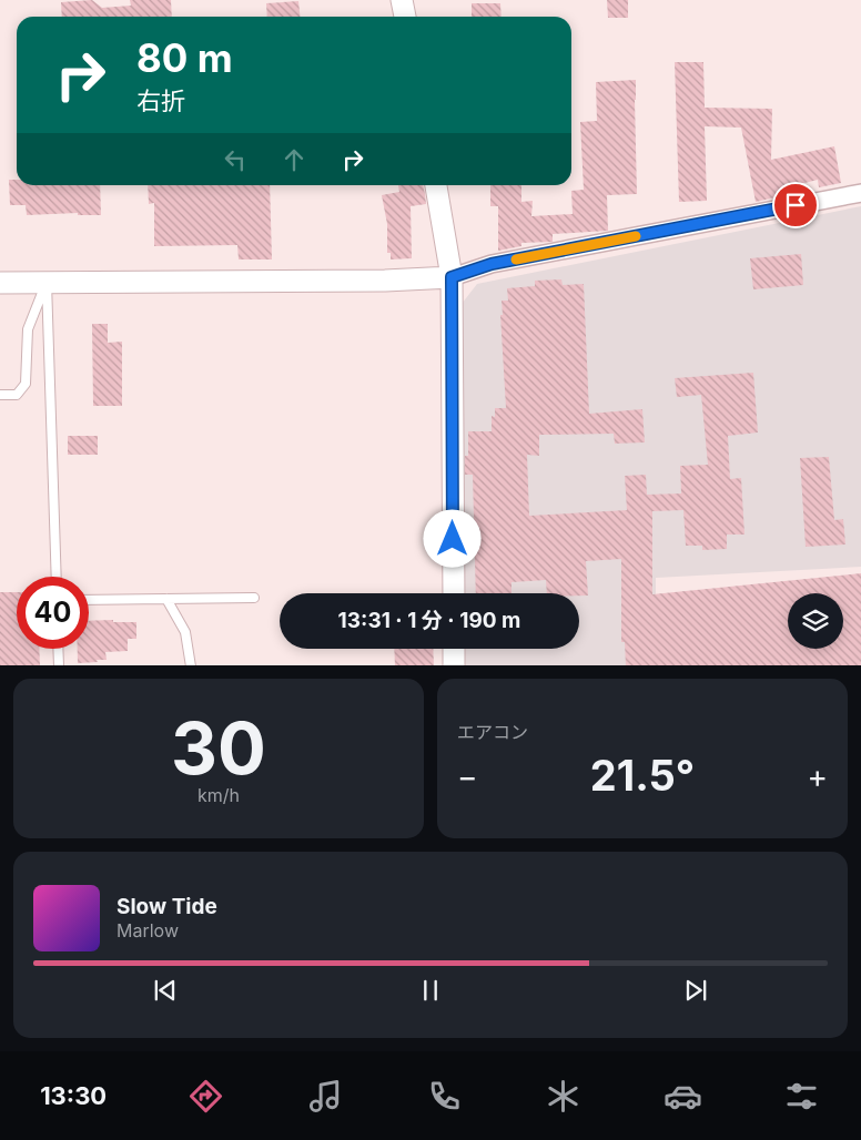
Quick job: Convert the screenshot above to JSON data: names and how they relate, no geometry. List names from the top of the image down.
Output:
{
  "page": {
    "turn": ["80 m", "右折"],
    "limit": "40",
    "trip": "13:31 · 1 分 · 190 m",
    "tile": [
      ["30", "km/h"],
      "エアコン"
    ],
    "heat": ["−", "21.5°", "+"],
    "song": ["Slow Tide", "Marlow"],
    "tabs": "13:30"
  }
}
